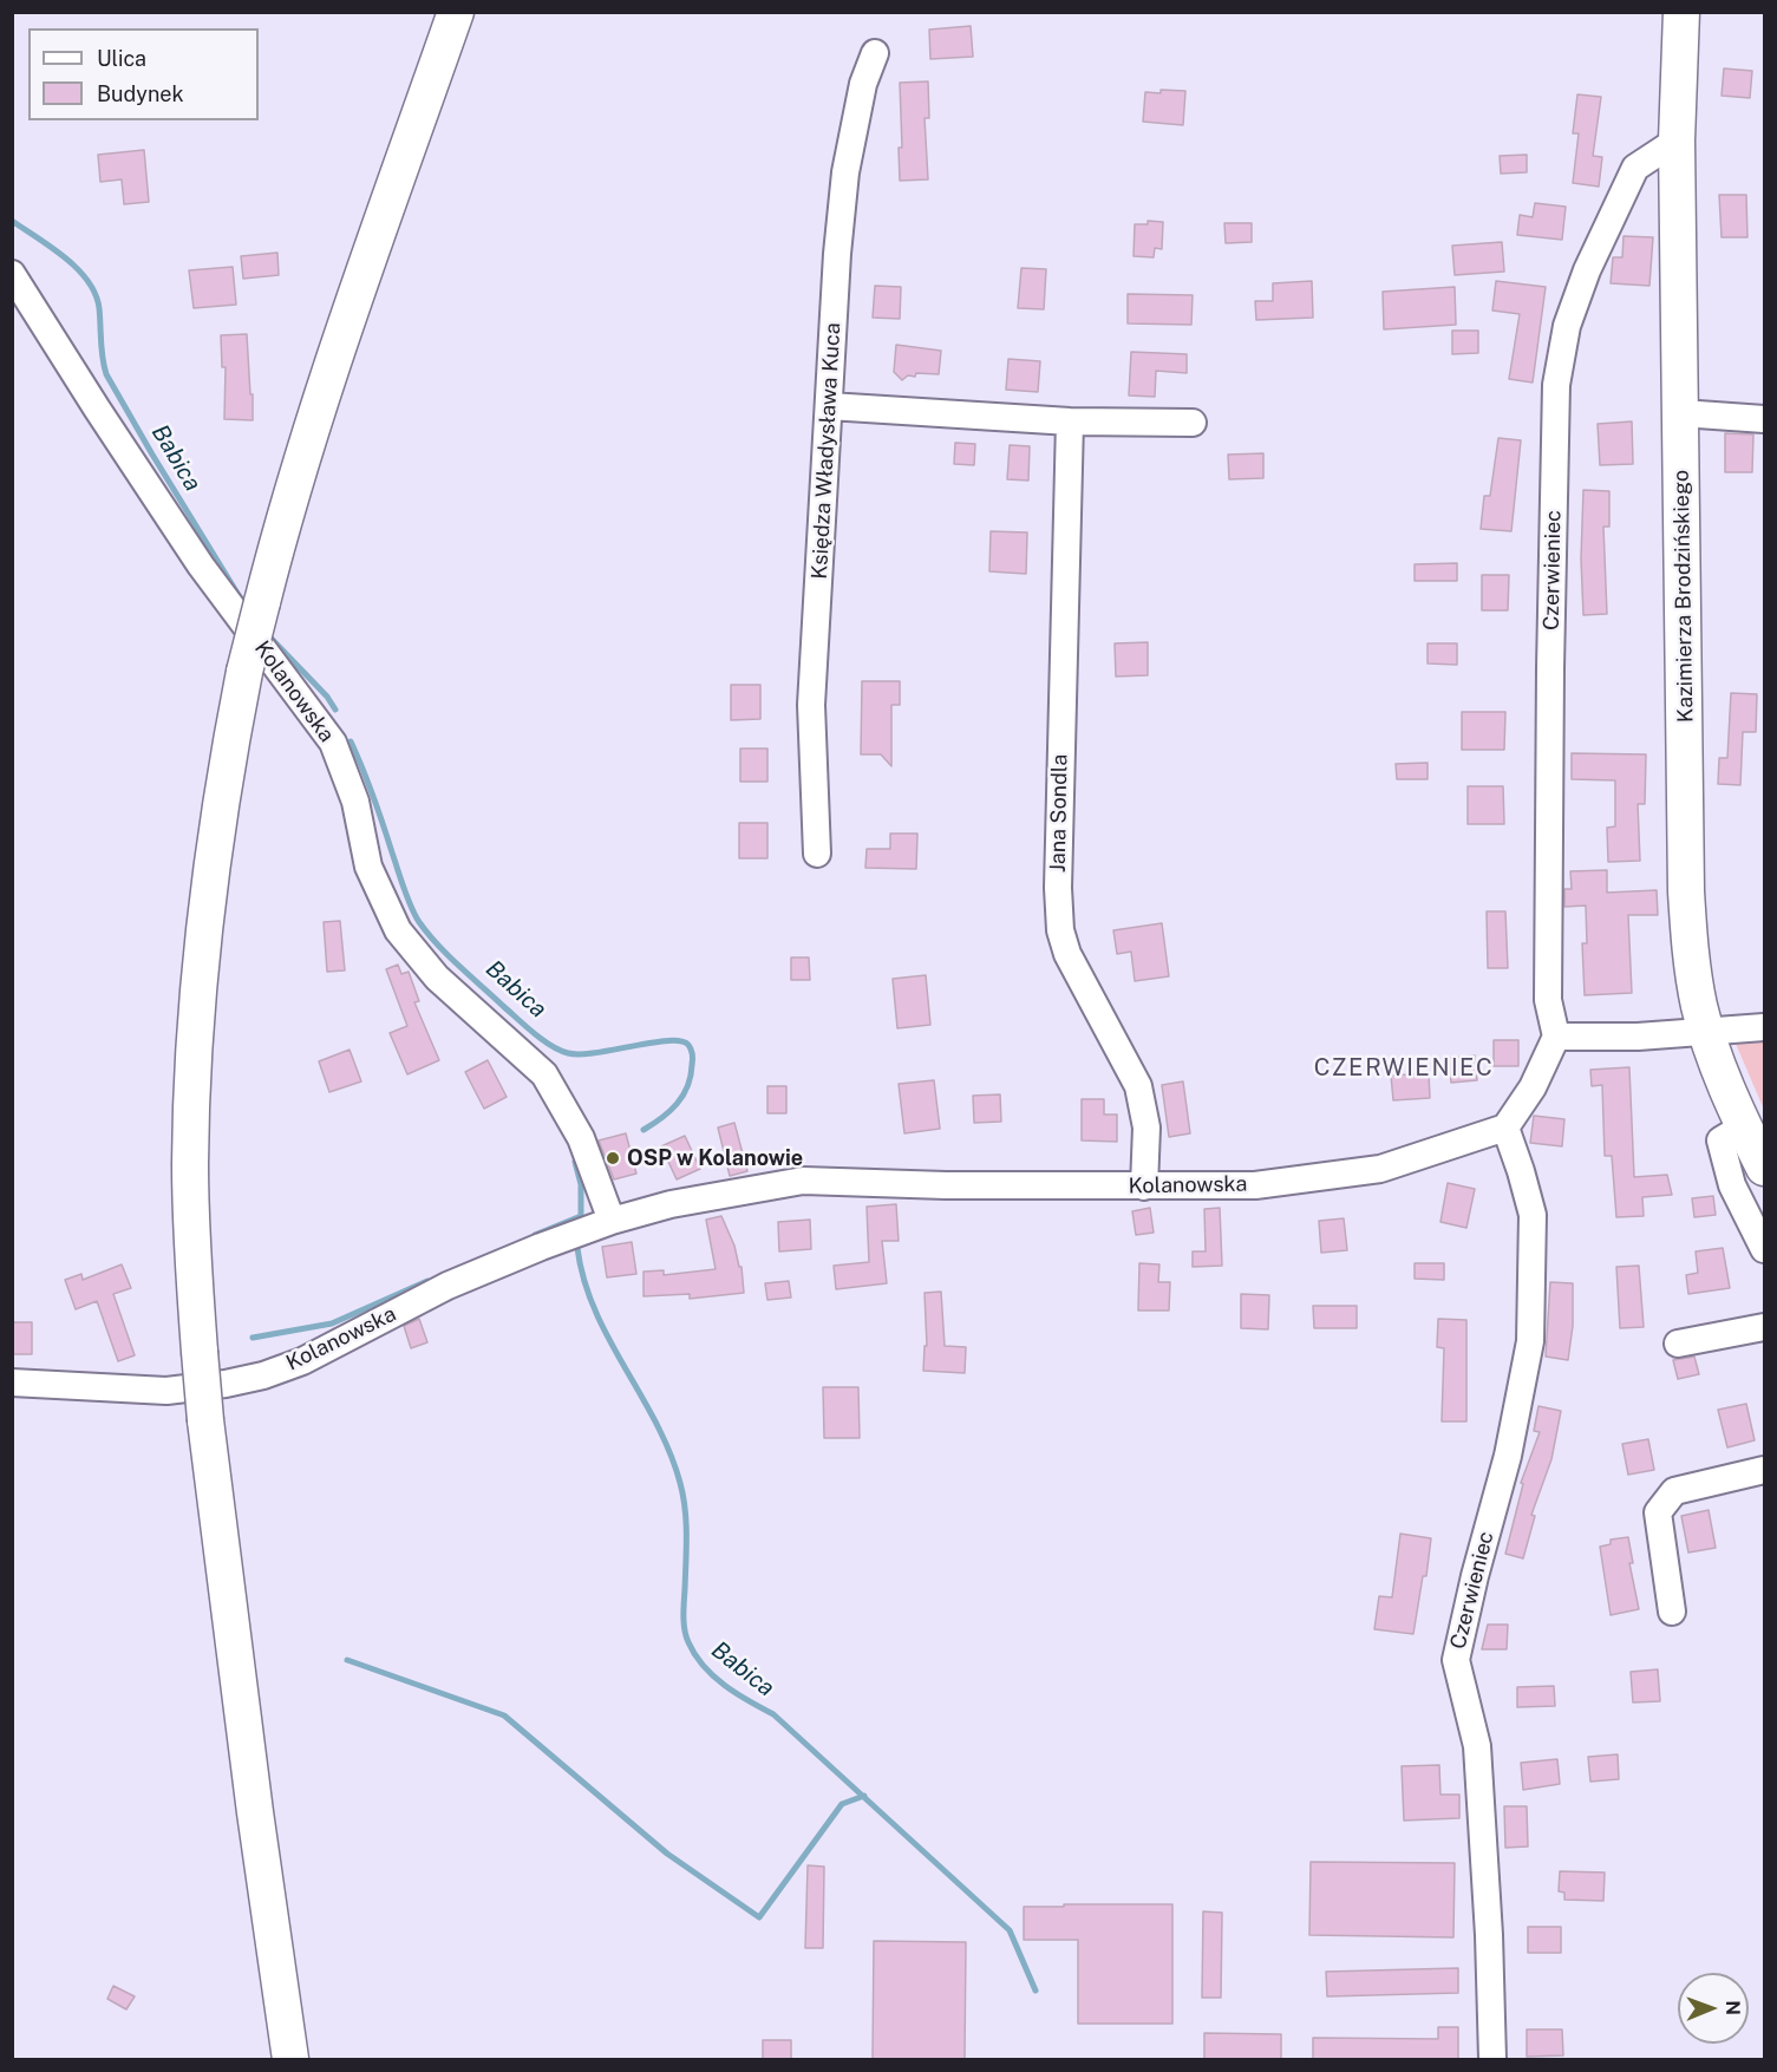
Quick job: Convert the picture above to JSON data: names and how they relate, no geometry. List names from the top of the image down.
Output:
{
  "streets": {
    "main road": ["Kazimierza Brodzińskiego"],
    "street": [
      "Księdza Władysława Kuca",
      "Czerwieniec",
      "Kolanowska",
      "Jana Sondla"
    ]
  },
  "crossings": [
    ["Czerwieniec", "Kazimierza Brodzińskiego"],
    ["Czerwieniec", "Kolanowska"],
    ["Kolanowska", "Jana Sondla"]
  ],
  "districts": ["CZERWIENIEC"],
  "water": ["Babica"],
  "places": ["OSP w Kolanowie"],
  "legend": ["Ulica", "Budynek"],
  "north": "right"
}
